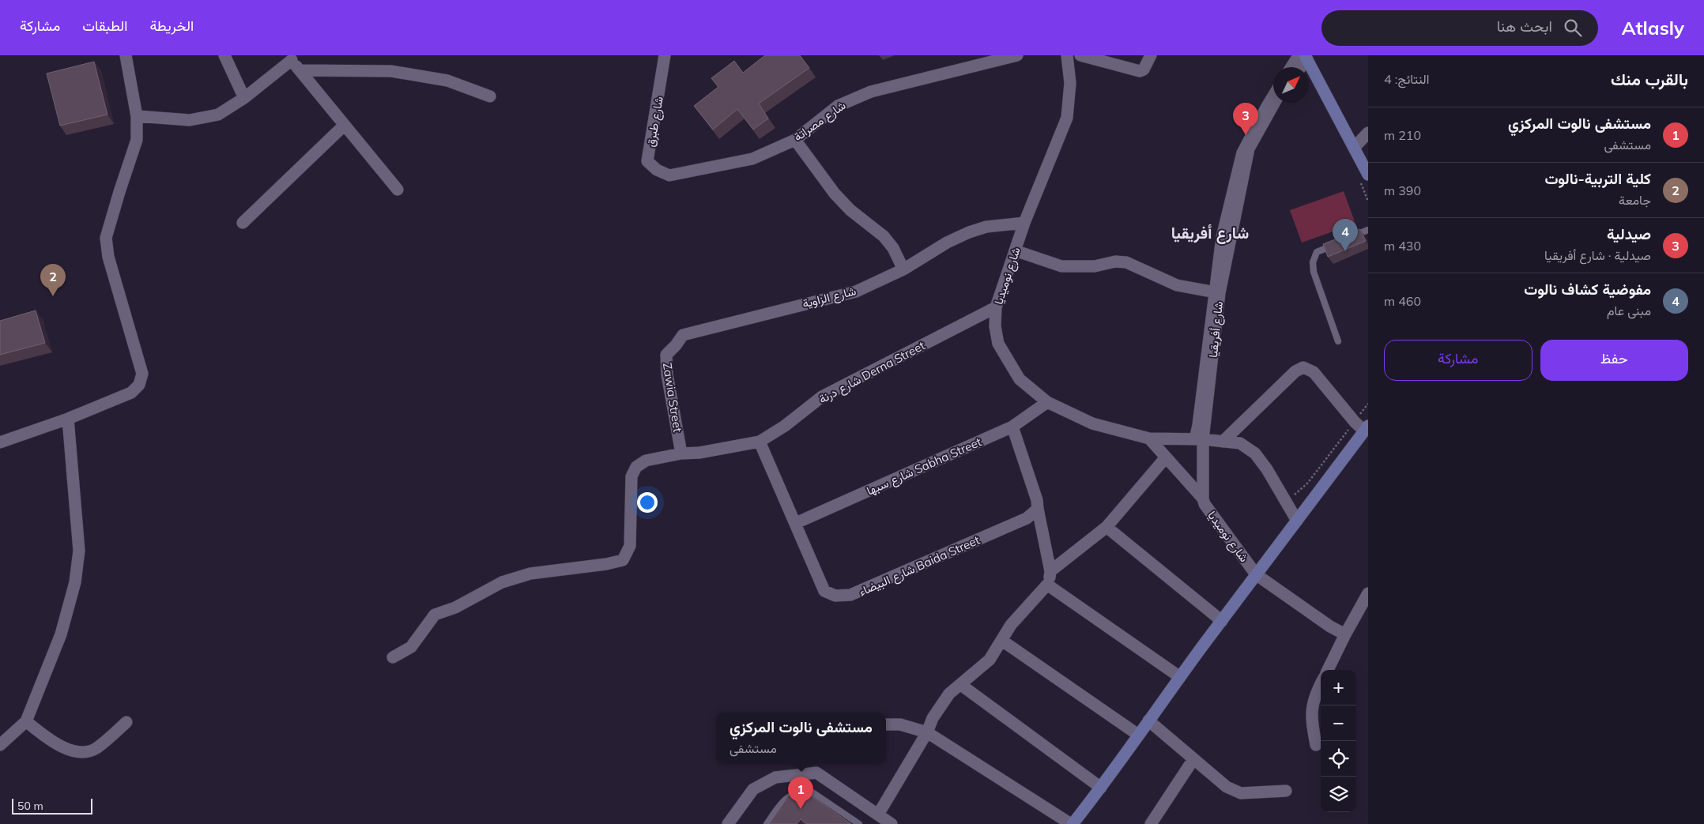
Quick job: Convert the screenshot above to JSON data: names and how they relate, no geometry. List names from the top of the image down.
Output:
{
  "streets": {
    "street": [
      "شارع مصراتة",
      "شارع طبرق",
      "شارع نوميديا",
      "شارع الزاوية",
      "شارع أفريقيا",
      "شارع درنة Derna Street",
      "Zawia Street",
      "شارع سبها Sabha Street",
      "شارع البيضاء Baida Street"
    ]
  },
  "crossings": [
    ["شارع مصراتة", "شارع طبرق"],
    ["شارع نوميديا", "شارع الزاوية"],
    ["شارع نوميديا", "شارع أفريقيا"],
    ["شارع نوميديا", "شارع درنة Derna Street"],
    ["شارع نوميديا", "شارع سبها Sabha Street"],
    ["شارع الزاوية", "Zawia Street"],
    ["شارع درنة Derna Street", "Zawia Street"],
    ["شارع درنة Derna Street", "شارع البيضاء Baida Street"],
    ["شارع سبها Sabha Street", "شارع البيضاء Baida Street"]
  ],
  "districts": ["شارع أفريقيا"],
  "scale_bar": "50 m",
  "north": "top right",
  "page": {
    "header": "Atlasly",
    "search": "ابحث هنا",
    "nav": ["الخريطة", "الطبقات", "مشاركة"],
    "heading": ["بالقرب منك", "النتائج: 4"],
    "pins": [
      "3",
      "4",
      "2",
      "1"
    ],
    "list": [
      {
        "mark": "1",
        "name": "مستشفى نالوت المركزي",
        "note": "مستشفى",
        "value": "210 m"
      },
      {
        "mark": "2",
        "name": "كلية التربية-نالوت",
        "note": "جامعة",
        "value": "390 m"
      },
      {
        "mark": "3",
        "name": "صيدلية",
        "note": "صيدلية · شارع أفريقيا",
        "value": "430 m"
      },
      {
        "mark": "4",
        "name": "مفوضية كشاف نالوت",
        "note": "مبنى عام",
        "value": "460 m"
      }
    ],
    "buttons": ["حفظ", "مشاركة"],
    "map_buttons": ["+", "−"],
    "popup": ["مستشفى نالوت المركزي", "مستشفى"],
    "scale": "50 m"
  }
}
